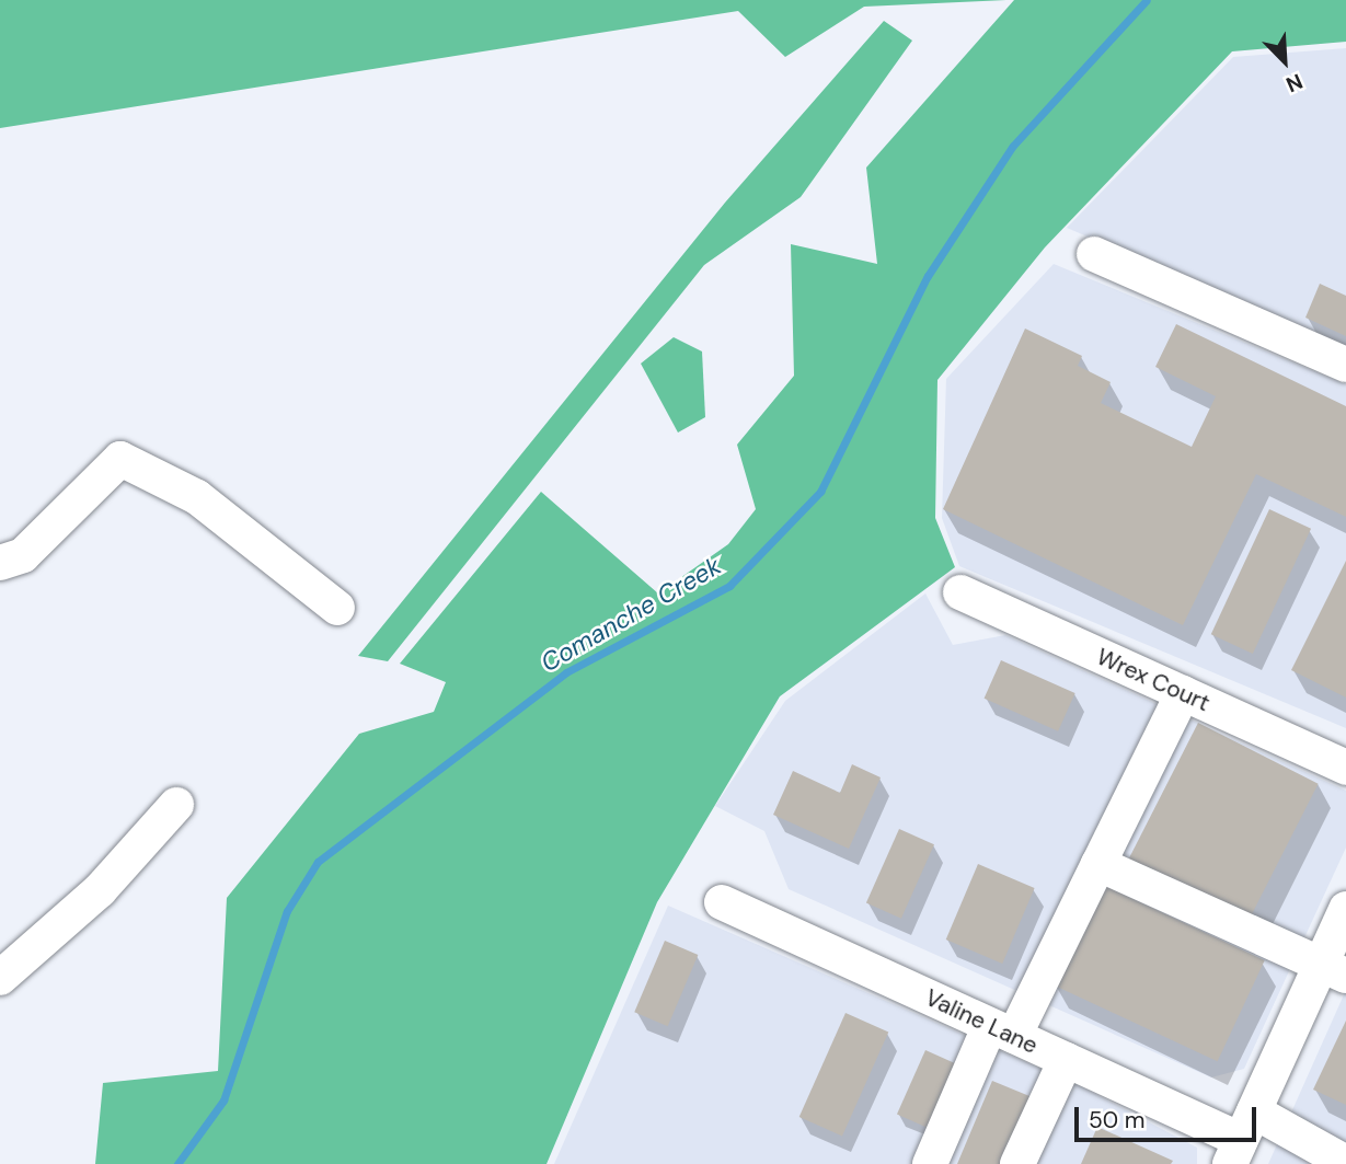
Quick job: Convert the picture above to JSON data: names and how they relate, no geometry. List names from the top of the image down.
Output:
{
  "streets": {
    "street": ["Wrex Court", "Valine Lane"]
  },
  "water": ["Comanche Creek"],
  "scale_bar": "50 m",
  "north": "bottom right"
}
